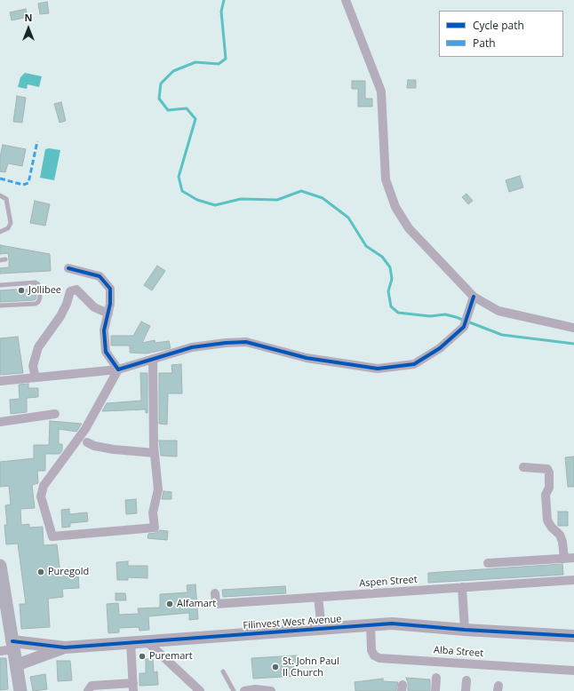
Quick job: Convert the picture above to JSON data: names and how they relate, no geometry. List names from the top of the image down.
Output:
{
  "streets": {
    "street": ["Aspen Street", "Filinvest West Avenue", "Alba Street"]
  },
  "crossings": [
    ["Filinvest West Avenue", "Alba Street"]
  ],
  "places": [
    "Jollibee",
    "Puregold",
    "Alfamart",
    "Puremart",
    "St. John Paul II Church"
  ],
  "legend": ["Cycle path", "Path"],
  "north": "top"
}
